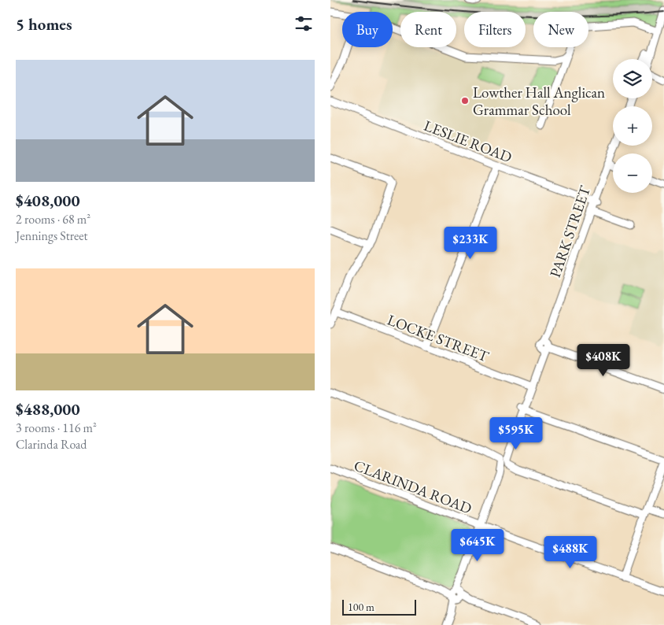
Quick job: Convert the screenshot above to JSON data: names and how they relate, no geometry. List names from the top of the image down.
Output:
{
  "streets": {
    "street": [
      "LESLIE ROAD",
      "PARK STREET",
      "LOCKE STREET",
      "CLARINDA ROAD"
    ]
  },
  "crossings": [
    ["LESLIE ROAD", "PARK STREET"],
    ["PARK STREET", "LOCKE STREET"],
    ["PARK STREET", "CLARINDA ROAD"]
  ],
  "places": ["Lowther Hall Anglican Grammar School"],
  "scale_bar": "100 m",
  "page": {
    "heading": "5 homes",
    "chip": [
      "Buy",
      "Rent",
      "Filters",
      "New"
    ],
    "list": [
      {
        "name": "$408,000",
        "note": "2 rooms · 68 m² · Jennings Street"
      },
      {
        "name": "$488,000",
        "note": "3 rooms · 116 m² · Clarinda Road"
      }
    ],
    "map_buttons": ["+", "−"],
    "price": [
      "$233K",
      "$408K",
      "$595K",
      "$645K",
      "$488K"
    ],
    "scale": "100 m"
  }
}
